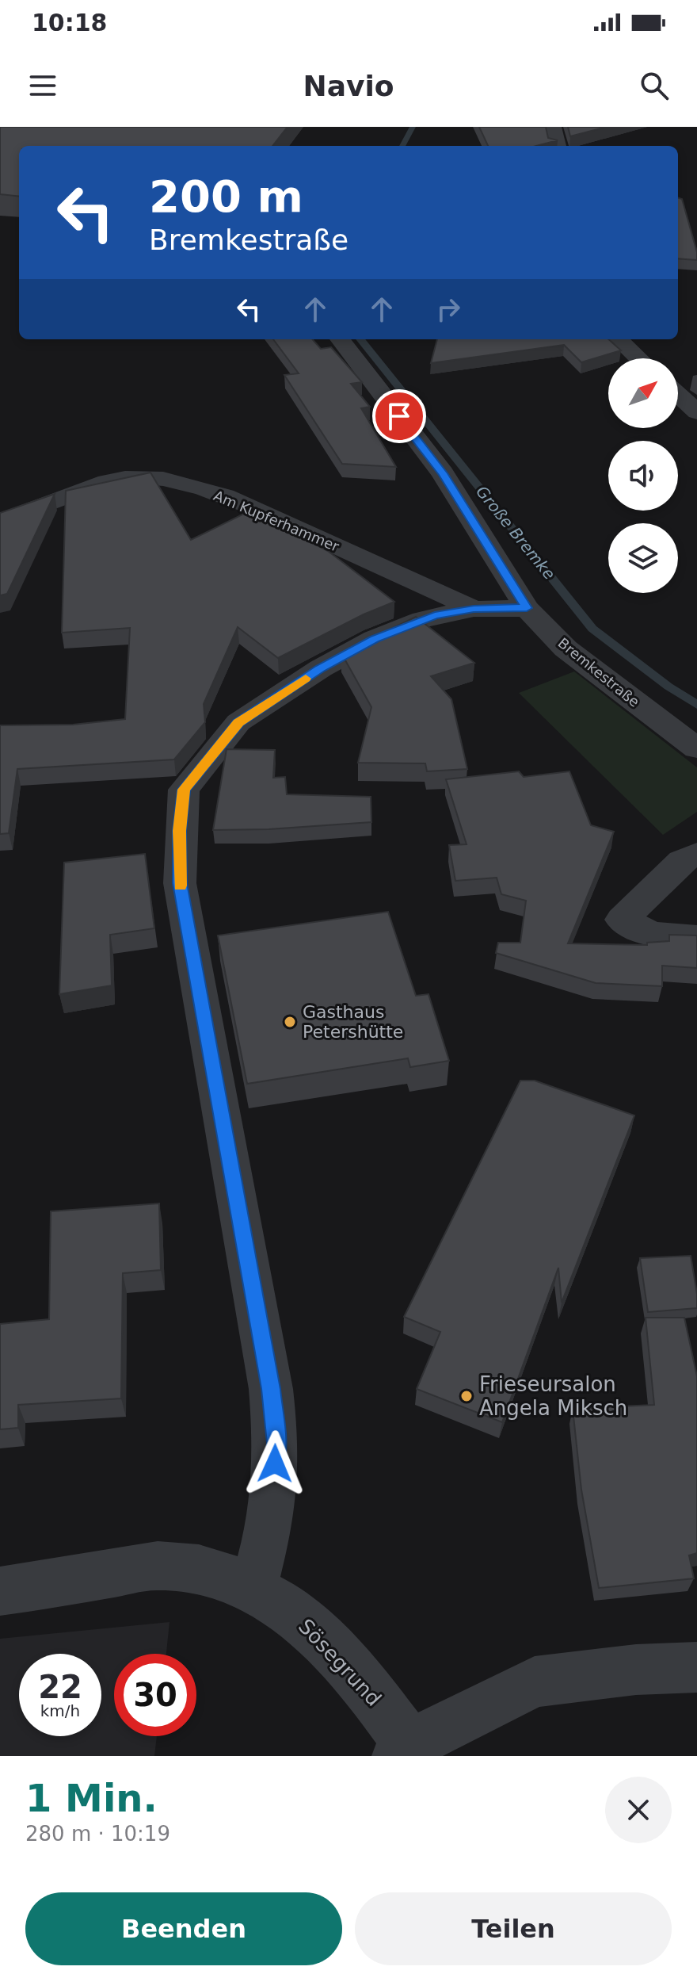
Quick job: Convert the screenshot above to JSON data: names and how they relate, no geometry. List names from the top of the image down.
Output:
{
  "streets": {
    "street": ["Am Kupferhammer", "Bremkestraße", "Sösegrund"]
  },
  "water": ["Große Bremke"],
  "places": ["Gasthaus Petershütte", "Frieseursalon Angela Miksch"],
  "north": "top right",
  "page": {
    "status": "10:18",
    "header": "Navio",
    "turn": ["200 m", "Bremkestraße"],
    "speed": "22 km/h",
    "limit": "30",
    "heading": ["1 Min.", "280 m · 10:19"],
    "buttons": ["Beenden", "Teilen"]
  }
}
